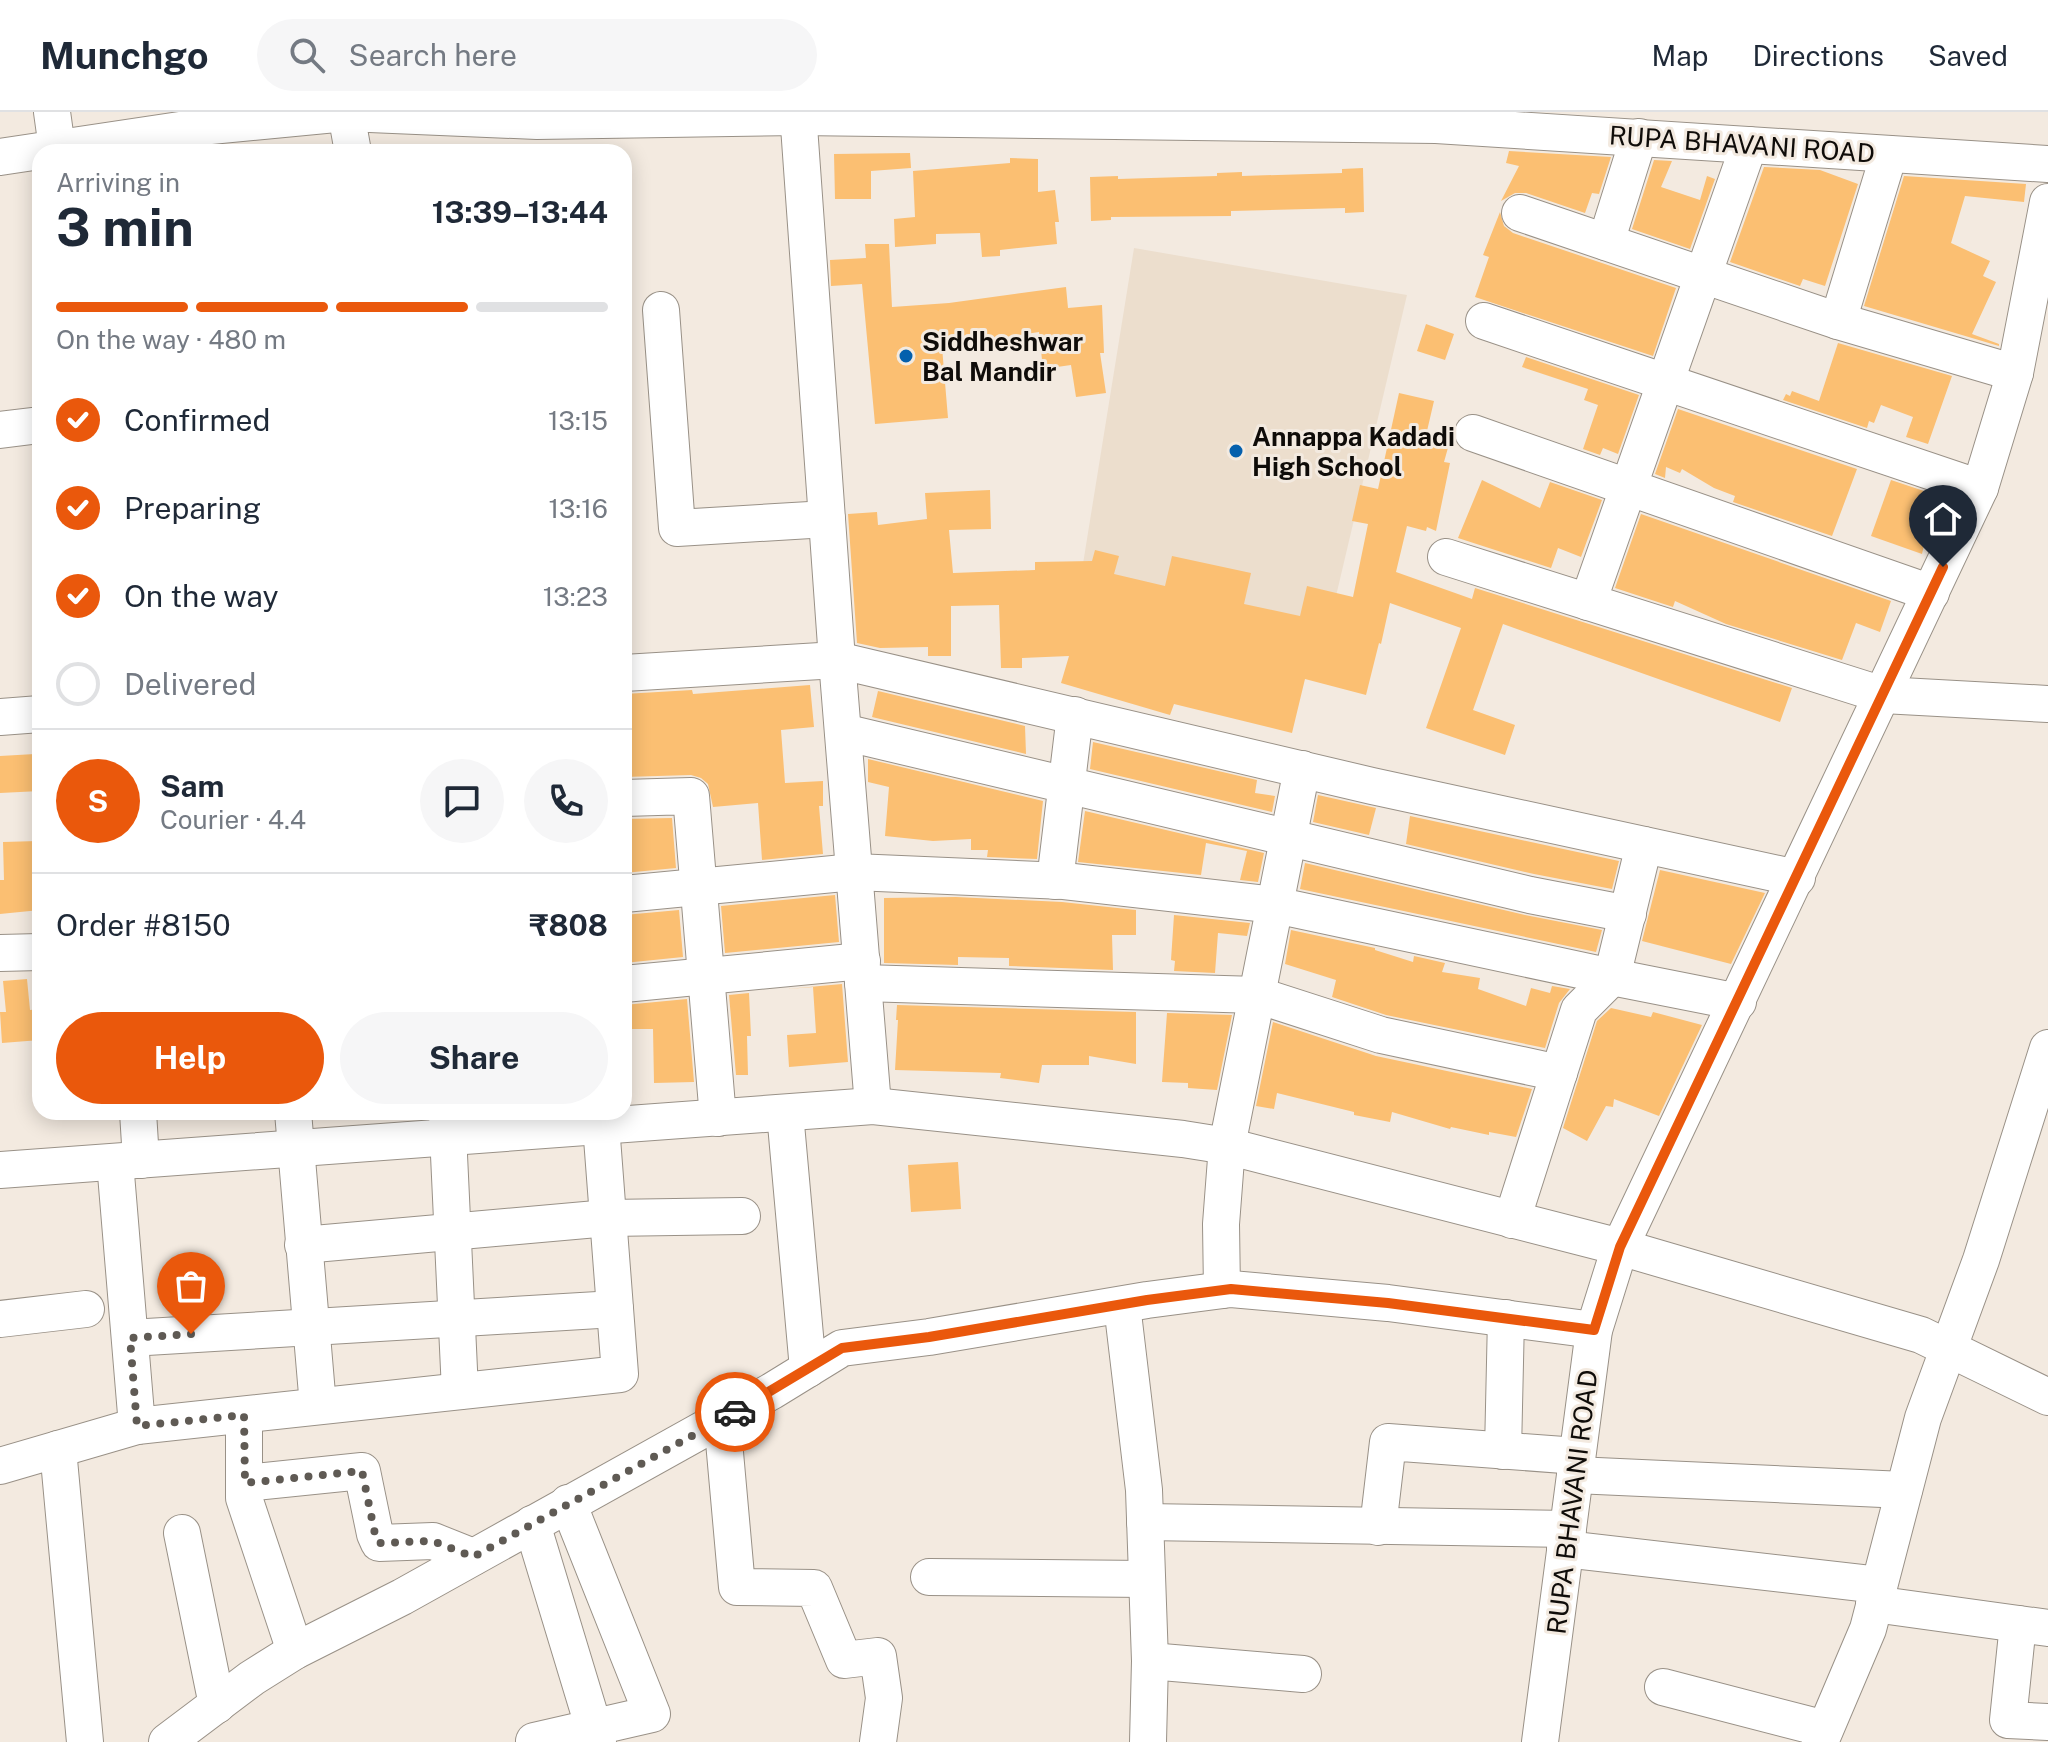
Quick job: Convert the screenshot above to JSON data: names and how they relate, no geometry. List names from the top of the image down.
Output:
{
  "streets": {
    "street": ["RUPA BHAVANI ROAD"]
  },
  "places": ["Siddheshwar Bal Mandir", "Annappa Kadadi High School"],
  "page": {
    "header": "Munchgo",
    "search": "Search here",
    "nav": ["Map", "Directions", "Saved"],
    "heading": ["3 min", "Arriving in", "13:39–13:44"],
    "panel": [
      "Sam",
      "Courier · 4.4",
      "Order #8150",
      "₹808"
    ],
    "bar": "On the way · 480 m",
    "list": [
      ["Confirmed", "13:15"],
      ["Preparing", "13:16"],
      ["On the way", "13:23"],
      "Delivered"
    ],
    "round": "S",
    "buttons": ["Help", "Share"]
  }
}
